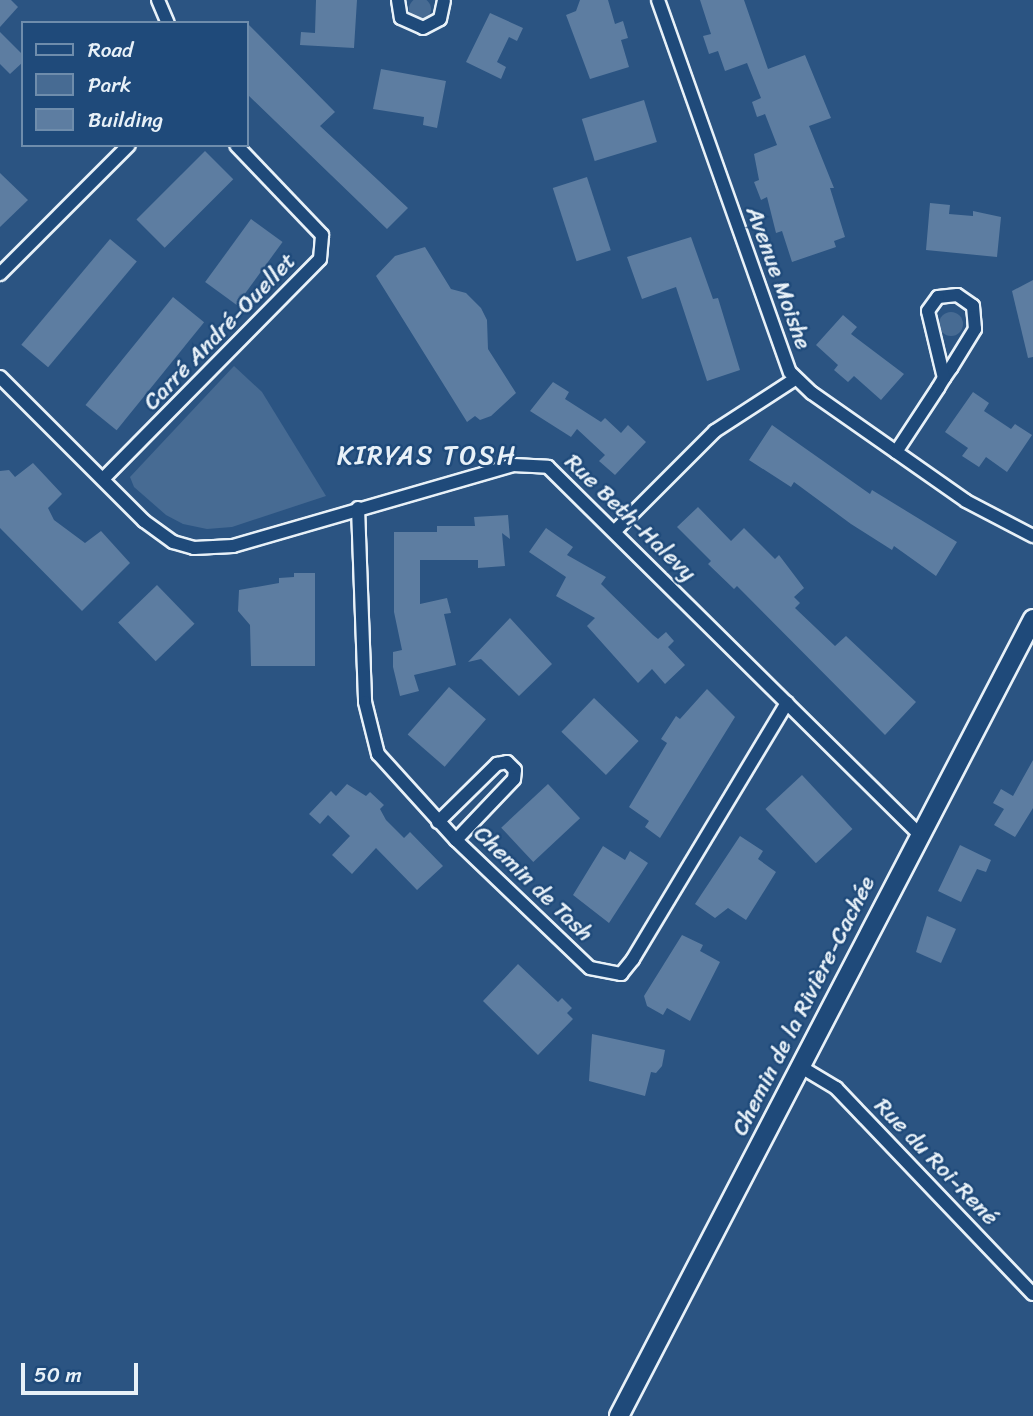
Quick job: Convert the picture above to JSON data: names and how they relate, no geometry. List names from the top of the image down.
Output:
{
  "streets": {
    "street": [
      "Avenue Moishe",
      "Carré André-Ouellet",
      "Rue Beth-Halevy",
      "Chemin de Tash",
      "Chemin de la Rivière-Cachée",
      "Rue du Roi-René"
    ]
  },
  "crossings": [
    ["Carré André-Ouellet", "Rue Beth-Halevy"],
    ["Rue Beth-Halevy", "Chemin de Tash"],
    ["Rue Beth-Halevy", "Chemin de la Rivière-Cachée"],
    ["Chemin de la Rivière-Cachée", "Rue du Roi-René"]
  ],
  "districts": ["KIRYAS TOSH"],
  "legend": ["Road", "Park", "Building"],
  "scale_bar": "50 m"
}
